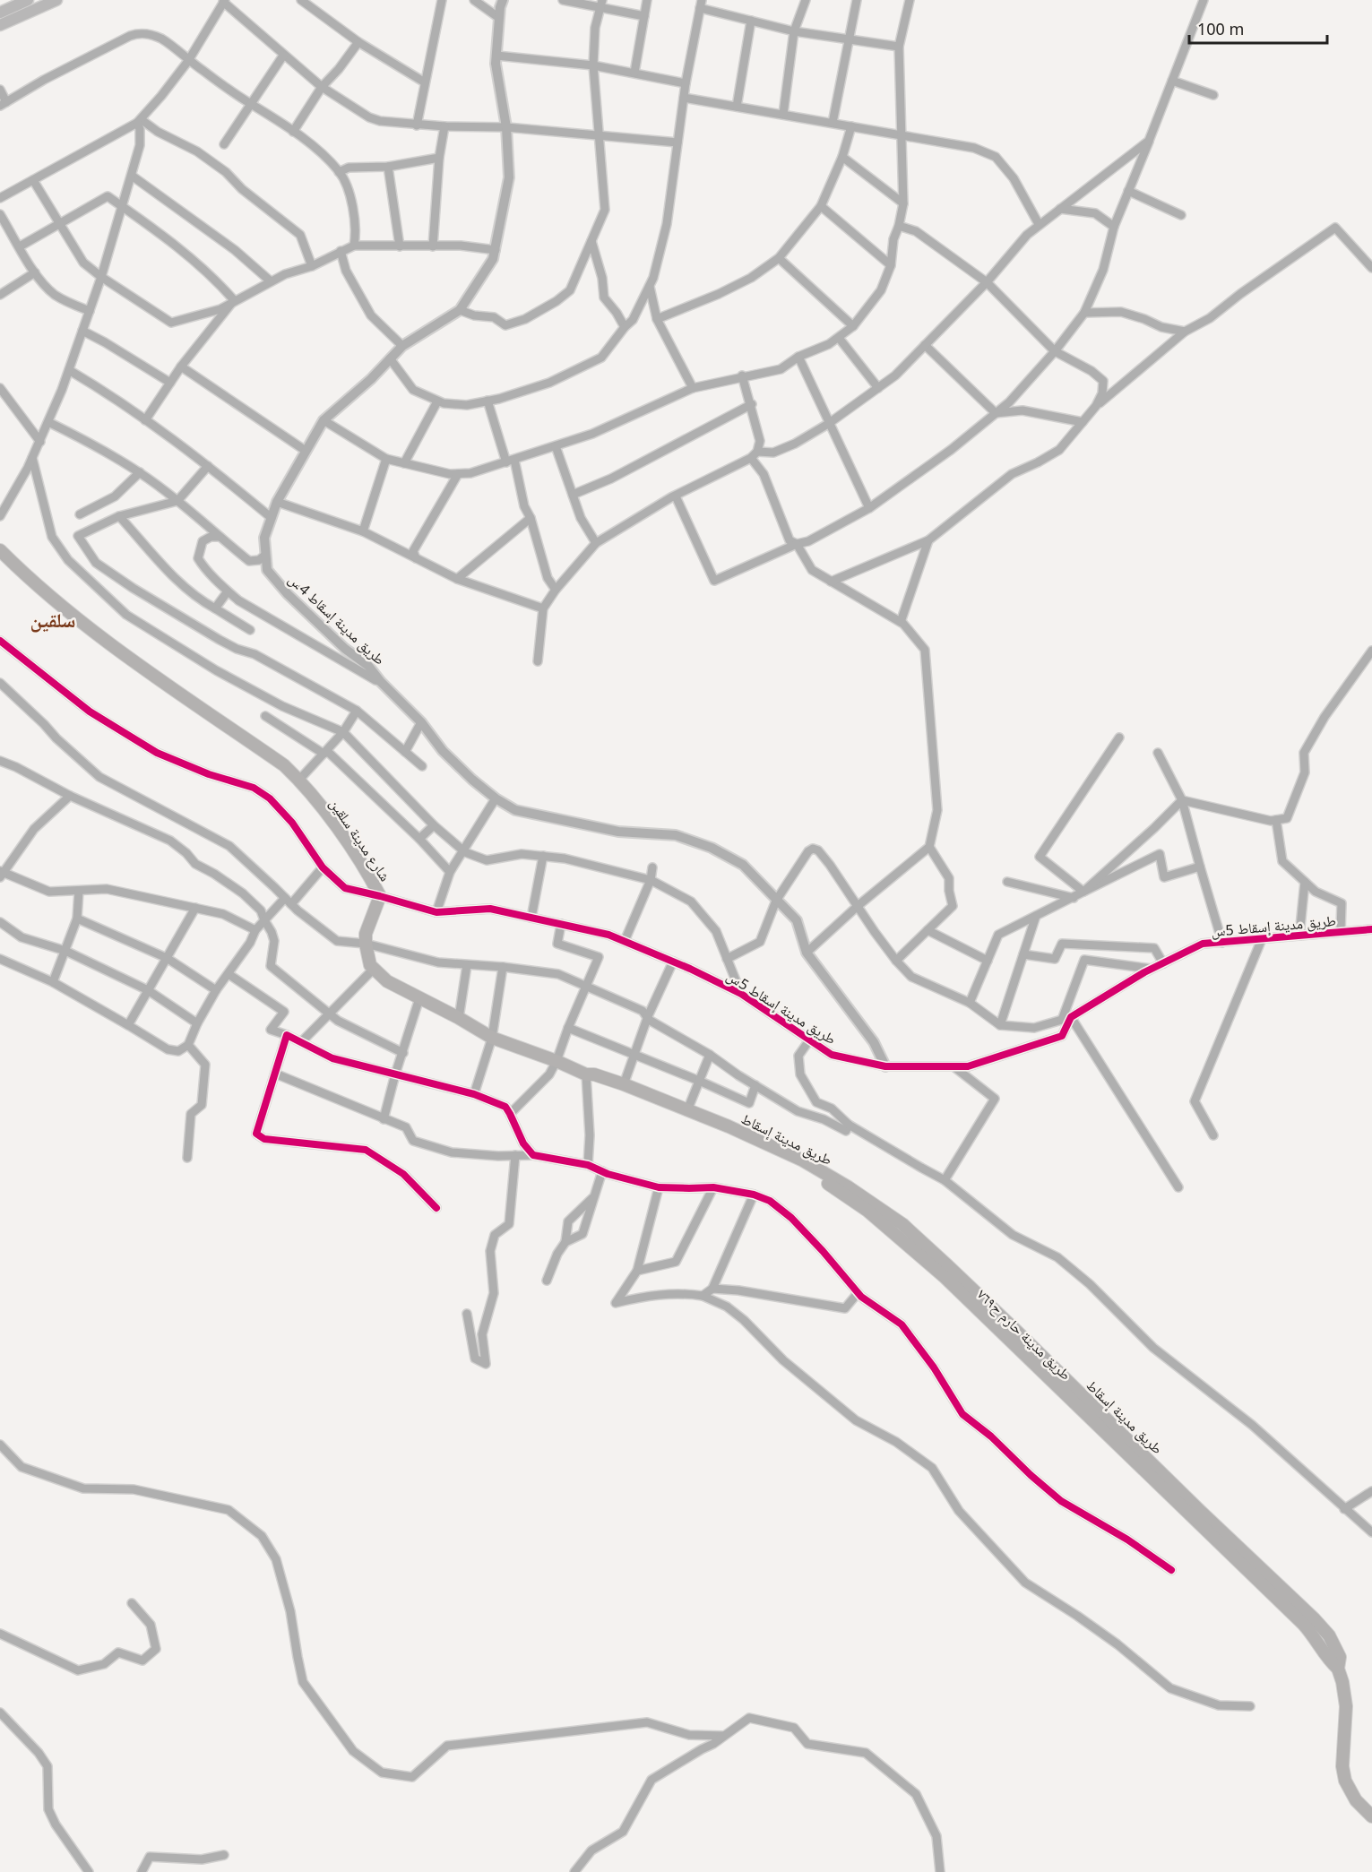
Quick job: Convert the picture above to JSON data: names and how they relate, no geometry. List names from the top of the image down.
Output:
{
  "streets": {
    "main road": ["شارع مدينة سلقين", "طريق مدينة حارم ح٧٦٩"],
    "street": ["طريق مدينة إسقاط 4س", "طريق مدينة إسقاط 5س"]
  },
  "crossings": [
    ["طريق مدينة إسقاط 4س", "طريق مدينة إسقاط 5س"],
    ["شارع مدينة سلقين", "طريق مدينة إسقاط 5س"]
  ],
  "districts": ["سلقين"],
  "scale_bar": "100 m"
}
